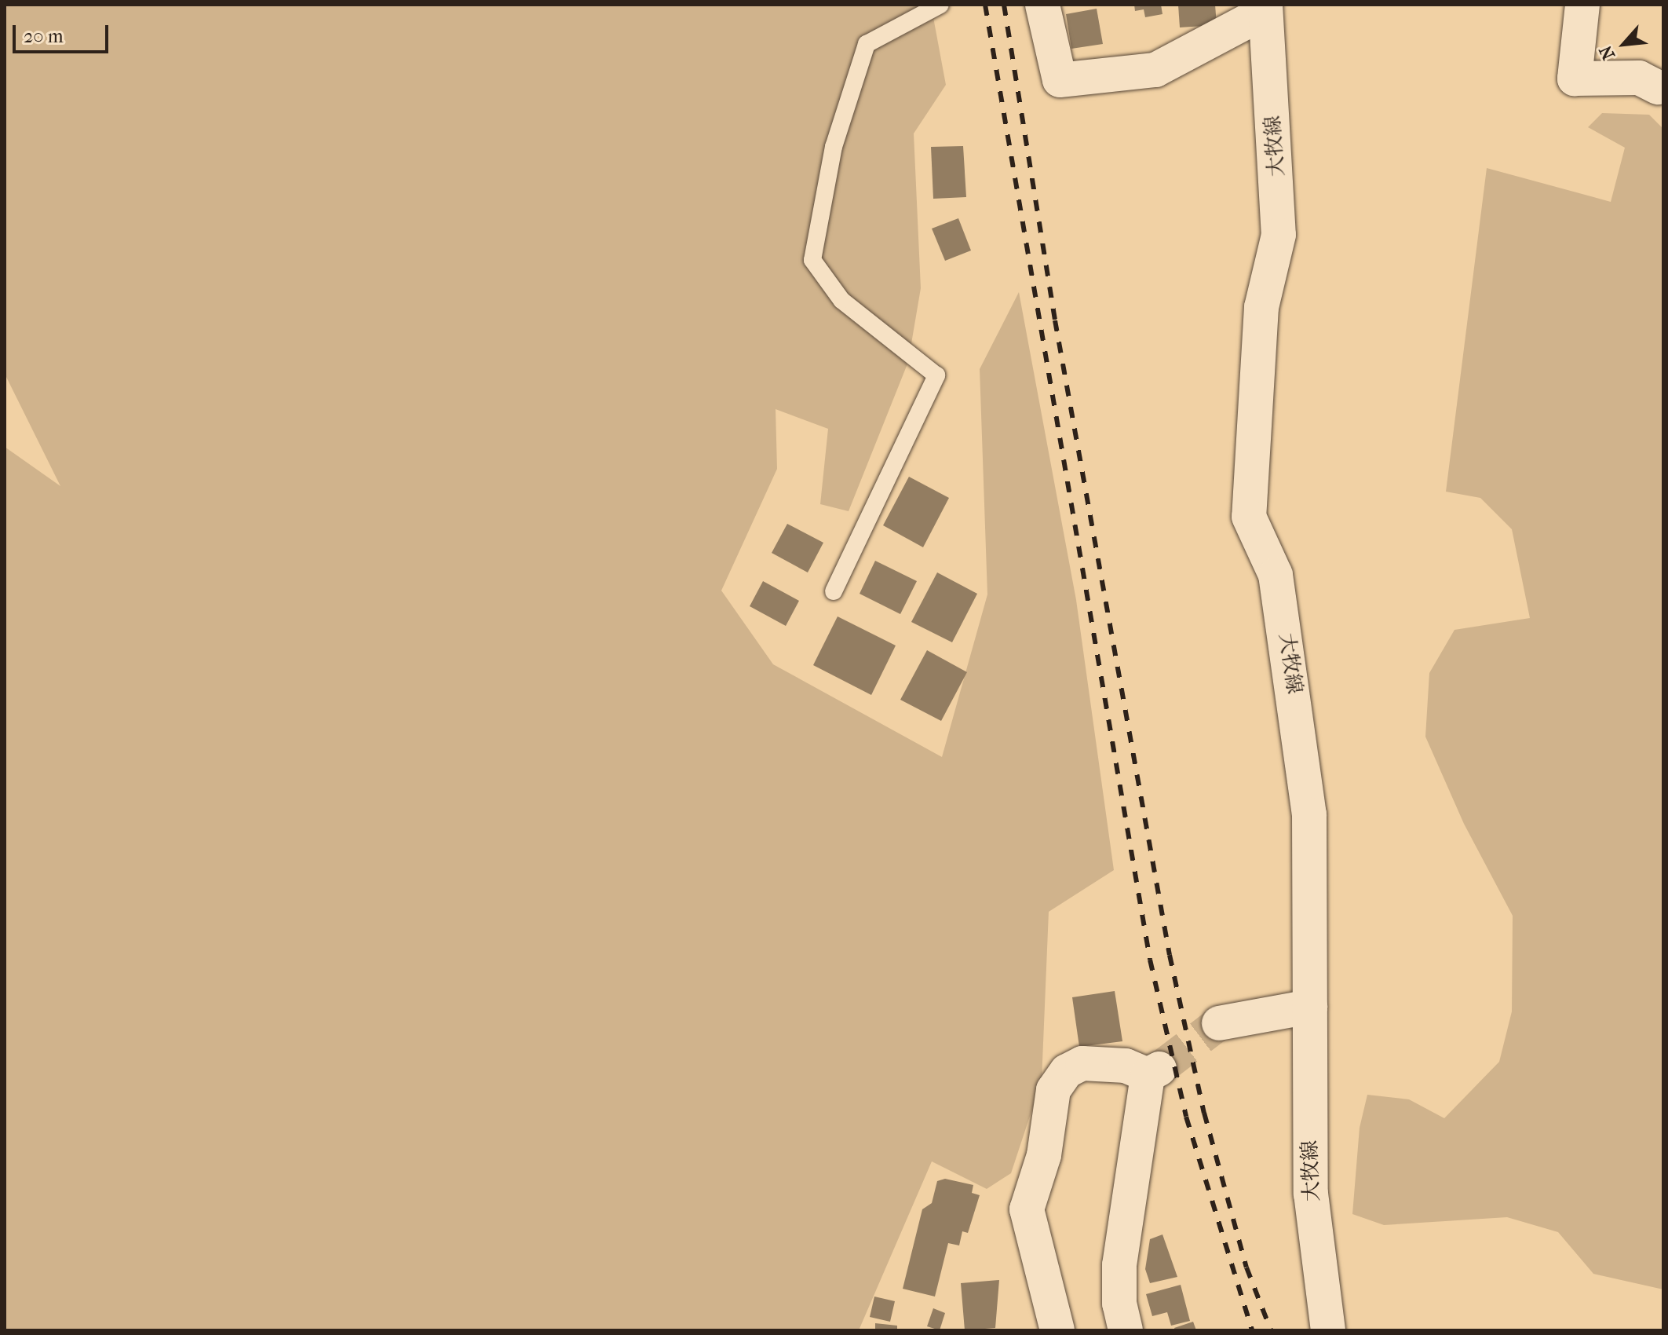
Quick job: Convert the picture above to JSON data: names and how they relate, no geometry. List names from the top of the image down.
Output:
{
  "streets": {
    "street": ["大牧線"]
  },
  "scale_bar": "20 m",
  "north": "bottom left"
}
